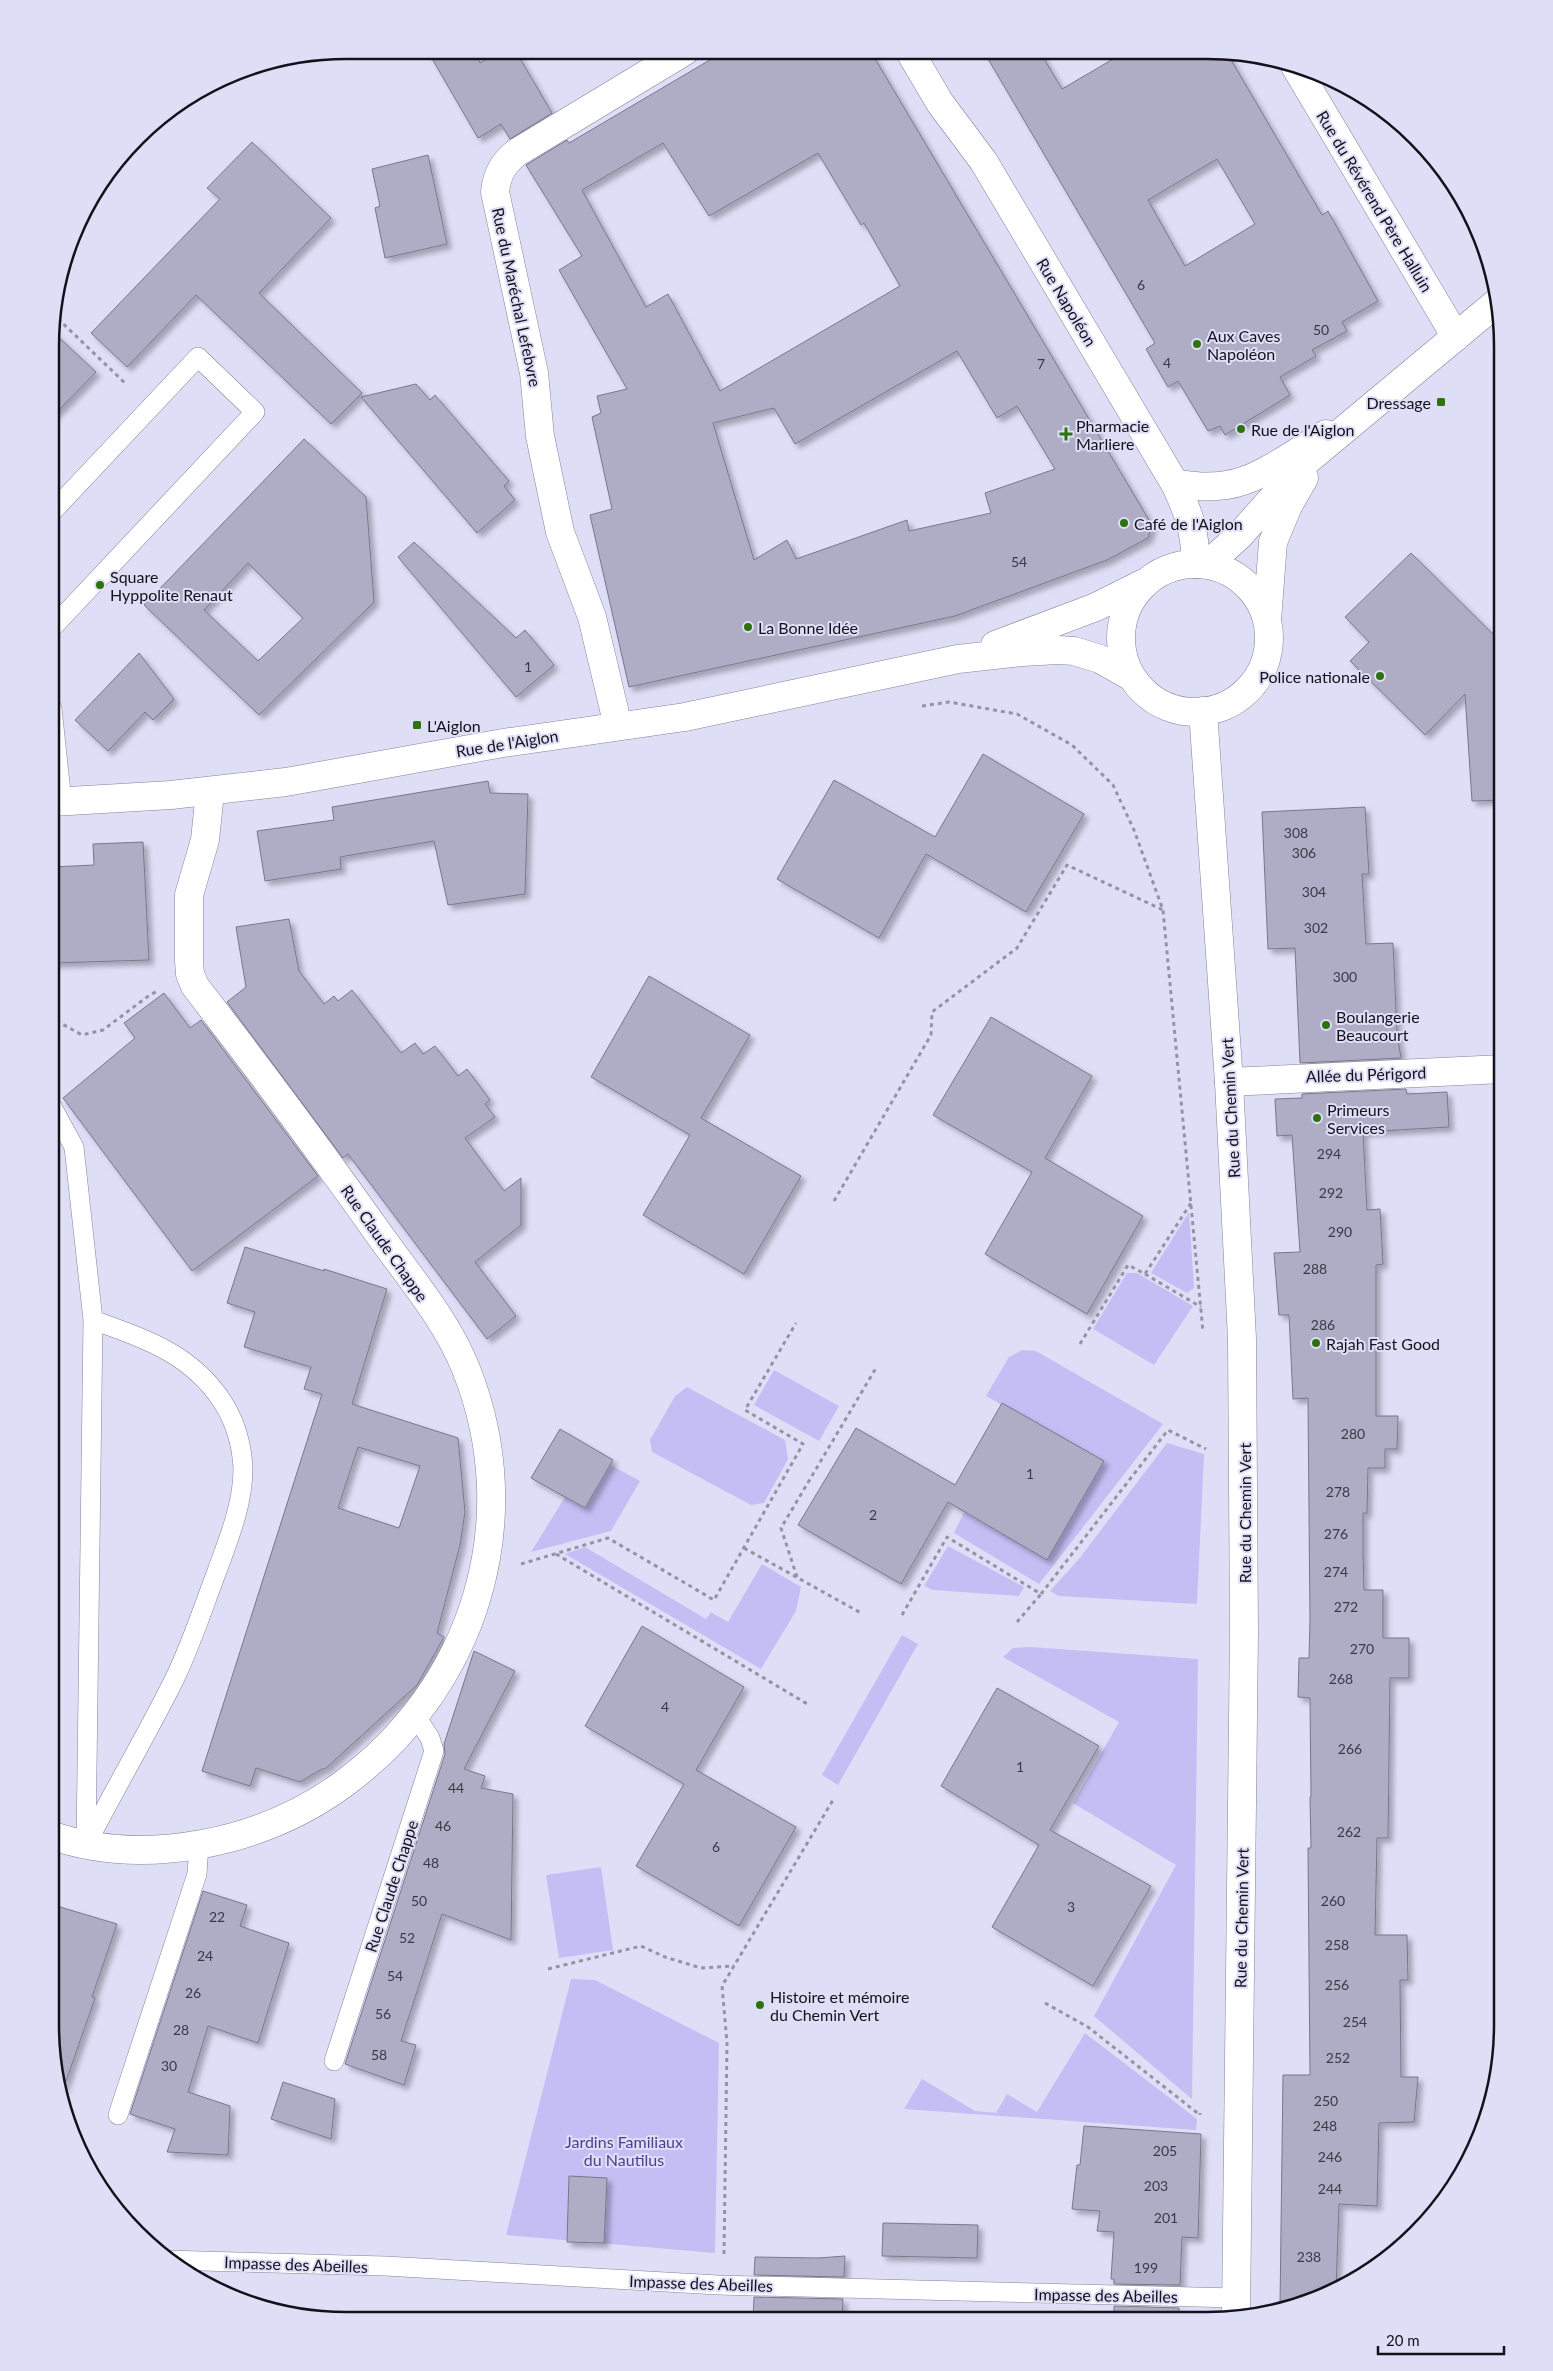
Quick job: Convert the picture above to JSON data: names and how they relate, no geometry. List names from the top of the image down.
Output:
{
  "streets": {
    "street": [
      "Rue du Révérend Père Halluin",
      "Rue du Maréchal Lefebvre",
      "Rue Napoléon",
      "Rue de l'Aiglon",
      "Allée du Périgord",
      "Rue du Chemin Vert",
      "Rue Claude Chappe"
    ],
    "lane": ["Impasse des Abeilles"]
  },
  "crossings": [
    ["Rue du Maréchal Lefebvre", "Rue de l'Aiglon"],
    ["Rue Napoléon", "Rue de l'Aiglon"],
    ["Rue Napoléon", "Rue du Chemin Vert"],
    ["Rue de l'Aiglon", "Rue du Chemin Vert"],
    ["Rue de l'Aiglon", "Rue Claude Chappe"],
    ["Allée du Périgord", "Rue du Chemin Vert"],
    ["Rue du Chemin Vert", "Impasse des Abeilles"]
  ],
  "parks": ["Jardins Familiaux du Nautilus"],
  "places": {
    "other": [
      "Aux Caves Napoléon",
      "Rue de l'Aiglon",
      "Café de l'Aiglon",
      "Square Hyppolite Renaut",
      "La Bonne Idée",
      "Police nationale",
      "Boulangerie Beaucourt",
      "Primeurs Services",
      "Rajah Fast Good",
      "Histoire et mémoire du Chemin Vert"
    ],
    "transit": ["Dressage", "L'Aiglon"],
    "health": ["Pharmacie Marliere"]
  },
  "house_numbers": [
    "6",
    "50",
    "4",
    "7",
    "54",
    "1",
    "308",
    "306",
    "304",
    "302",
    "300",
    "294",
    "292",
    "290",
    "288",
    "286",
    "280",
    "1",
    "278",
    "2",
    "276",
    "274",
    "272",
    "270",
    "268",
    "4",
    "266",
    "1",
    "44",
    "46",
    "262",
    "6",
    "48",
    "50",
    "260",
    "3",
    "22",
    "52",
    "258",
    "24",
    "54",
    "256",
    "26",
    "56",
    "254",
    "28",
    "58",
    "252",
    "30",
    "250",
    "248",
    "205",
    "246",
    "203",
    "244",
    "201",
    "238",
    "199"
  ],
  "scale_bar": "20 m"
}
